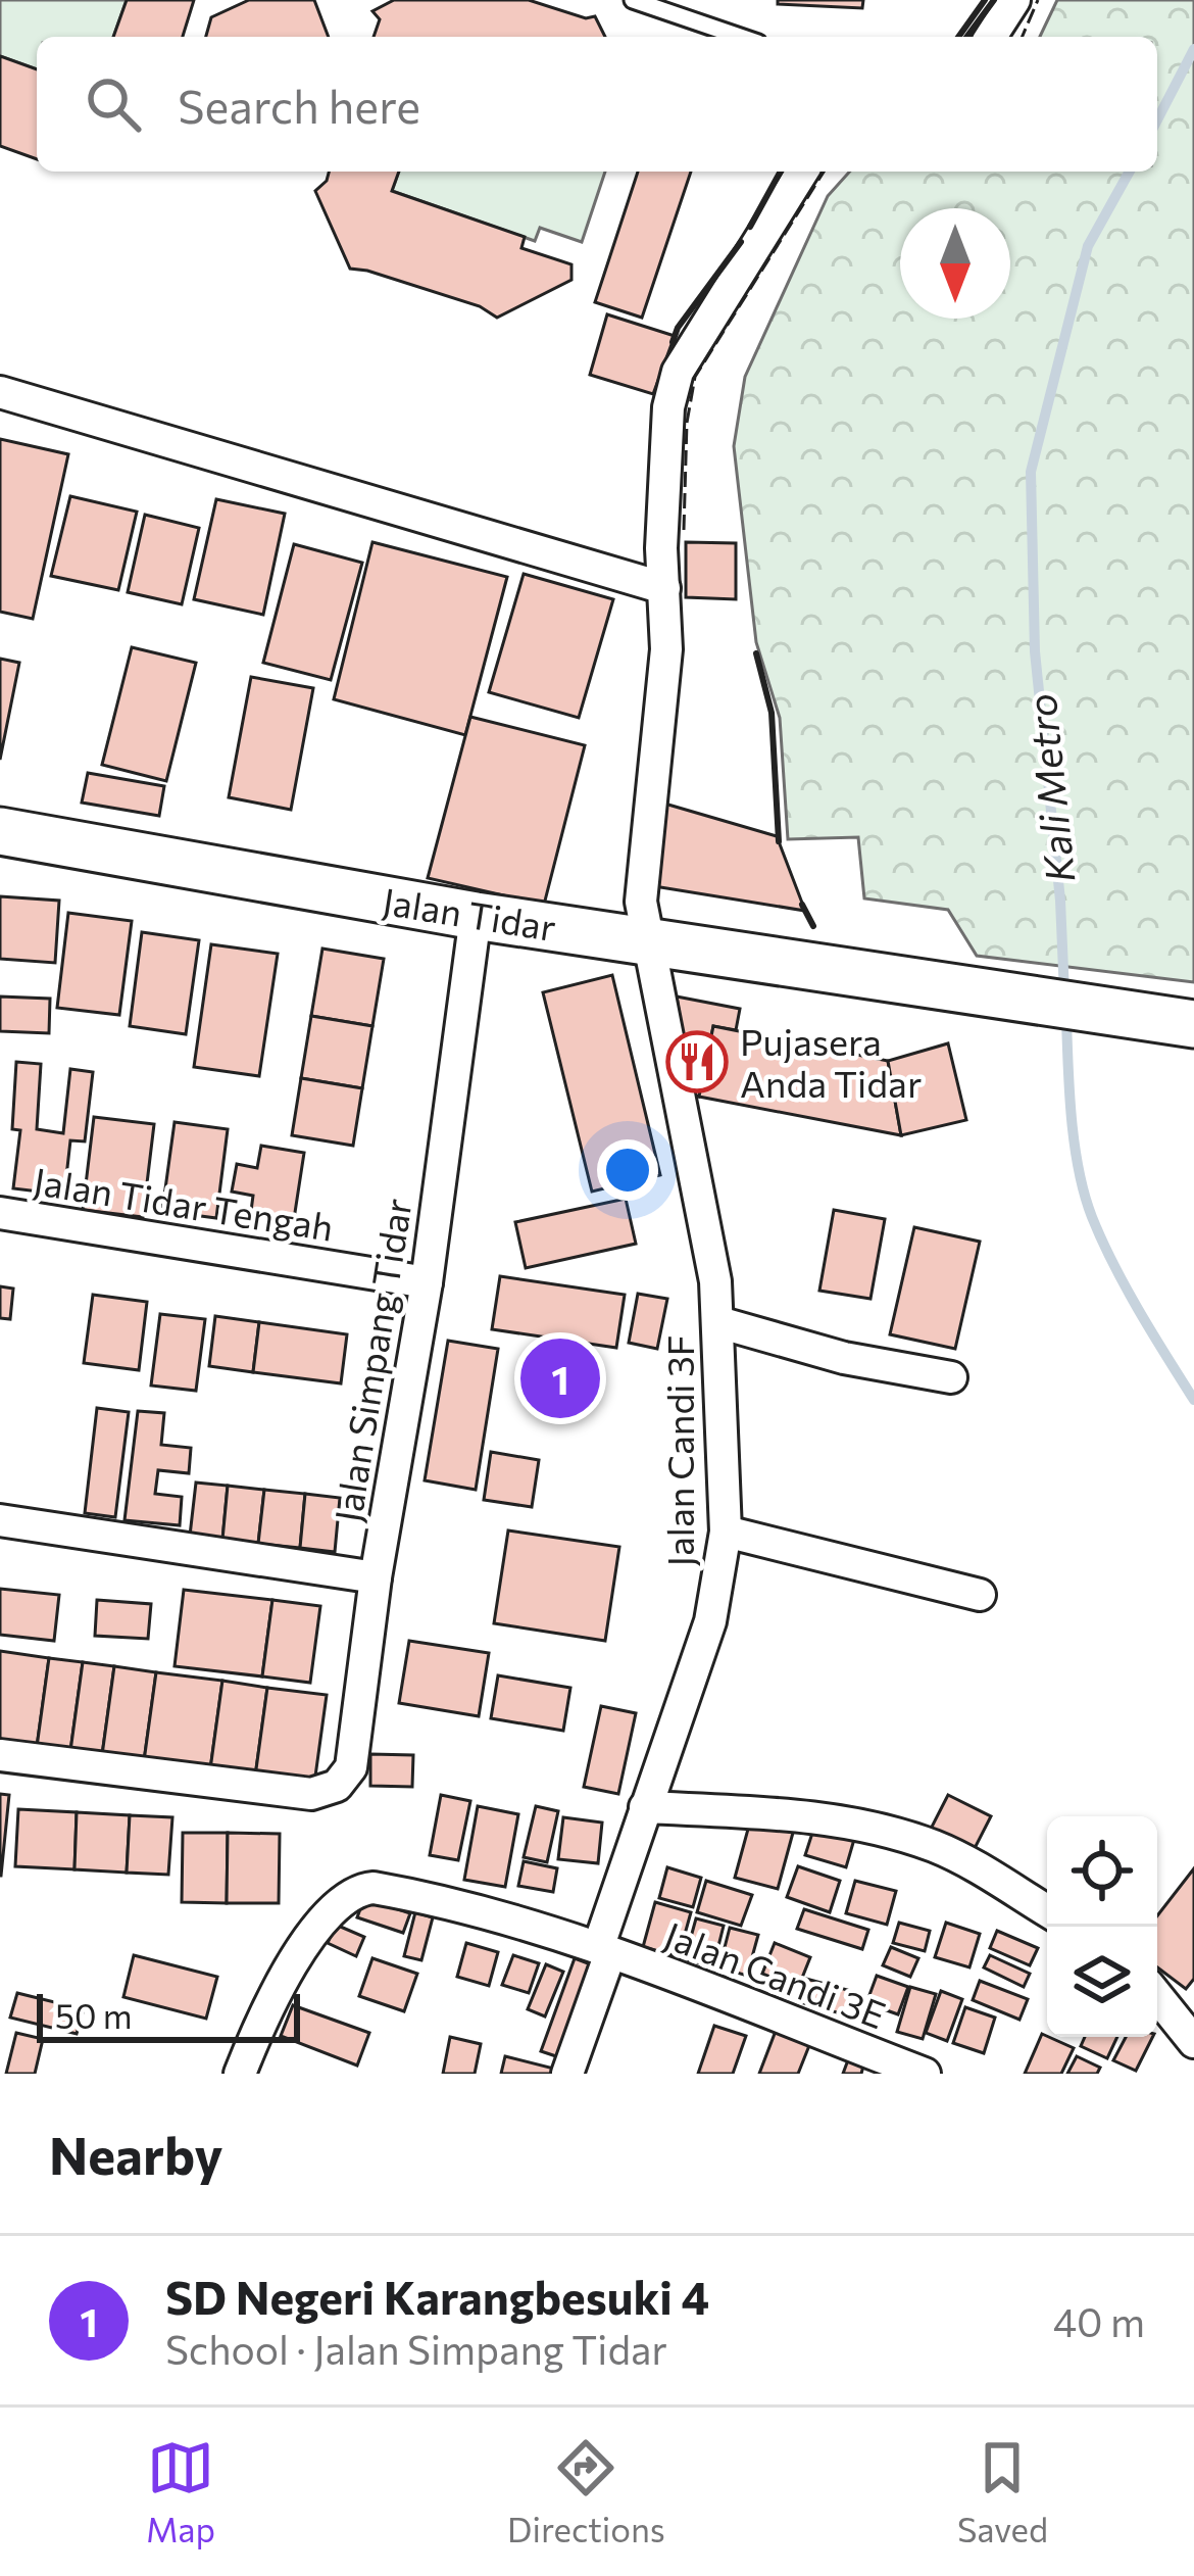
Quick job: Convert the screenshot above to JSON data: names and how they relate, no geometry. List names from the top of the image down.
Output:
{
  "streets": {
    "main road": ["Jalan Tidar"],
    "street": [
      "Jalan Tidar Tengah",
      "Jalan Simpang Tidar",
      "Jalan Candi 3F",
      "Jalan Candi 3E"
    ]
  },
  "crossings": [
    ["Jalan Tidar", "Jalan Simpang Tidar"],
    ["Jalan Tidar", "Jalan Candi 3F"],
    ["Jalan Tidar Tengah", "Jalan Simpang Tidar"],
    ["Jalan Candi 3F", "Jalan Candi 3E"]
  ],
  "water": ["Kali Metro"],
  "places": {
    "restaurant": ["Pujasera Anda Tidar"]
  },
  "scale_bar": "50 m",
  "north": "bottom",
  "page": {
    "search": "Search here",
    "pins": "1",
    "scale": "50 m",
    "heading": "Nearby",
    "list": [
      {
        "mark": "1",
        "name": "SD Negeri Karangbesuki 4",
        "note": "School · Jalan Simpang Tidar",
        "value": "40 m"
      }
    ],
    "nav": ["Map", "Directions", "Saved"]
  }
}
